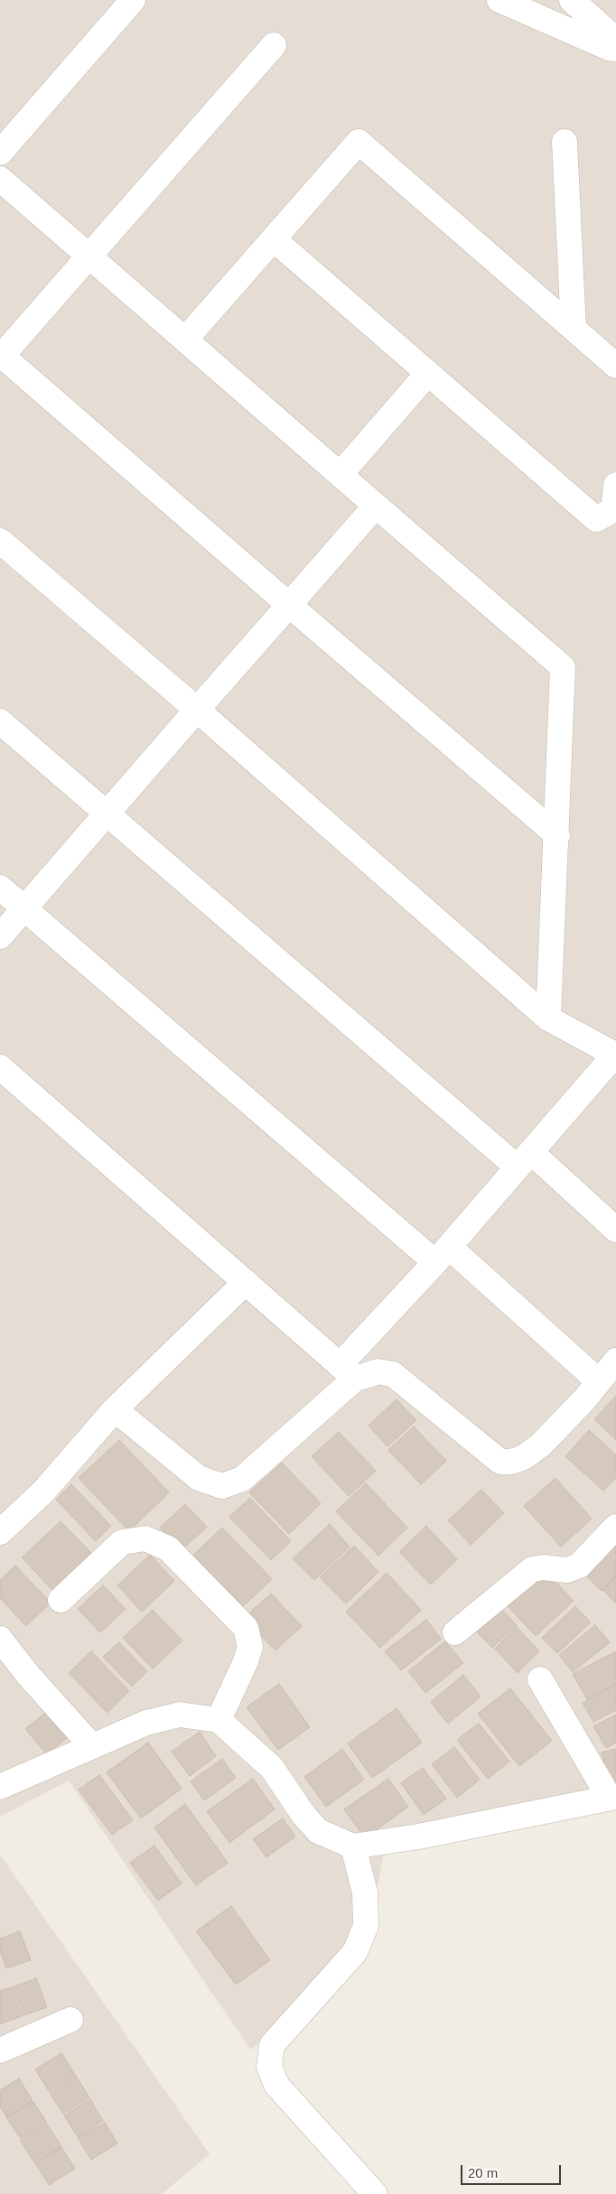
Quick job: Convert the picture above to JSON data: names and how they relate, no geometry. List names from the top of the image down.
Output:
{
  "scale_bar": "20 m"
}
